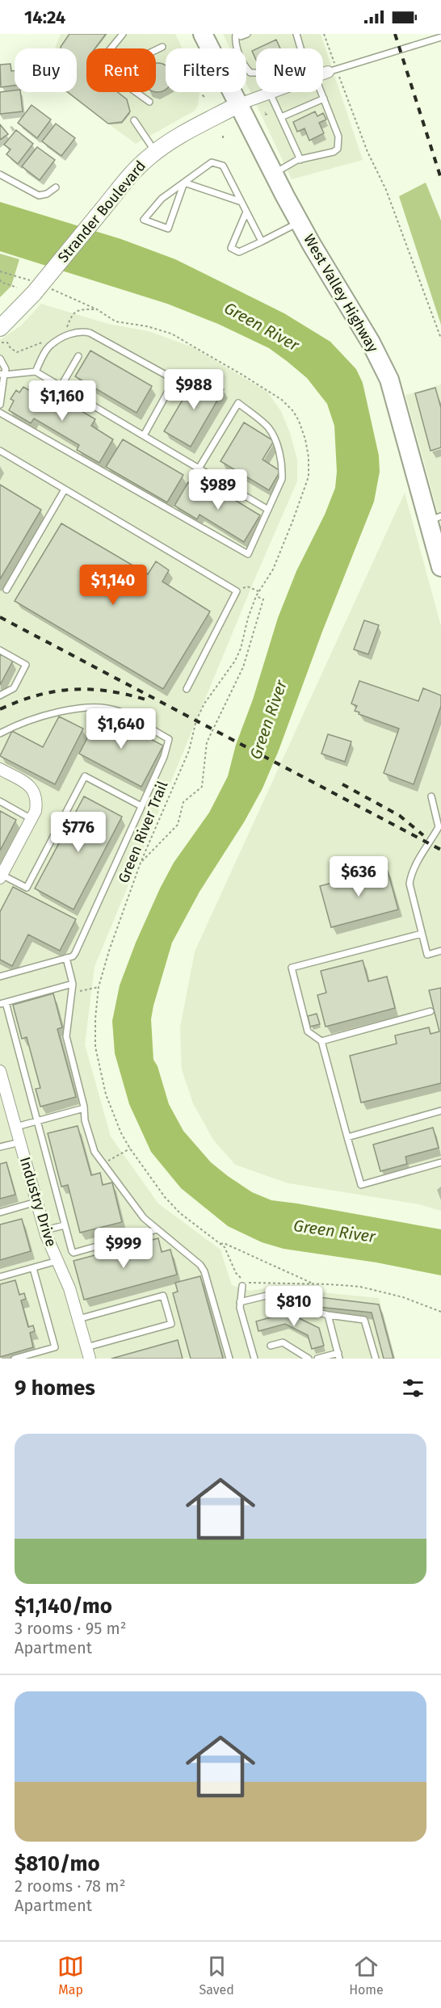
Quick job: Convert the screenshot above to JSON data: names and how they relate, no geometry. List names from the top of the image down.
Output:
{
  "streets": {
    "main road": ["Strander Boulevard", "West Valley Highway"],
    "street": ["Industry Drive"],
    "path": ["Green River Trail"]
  },
  "crossings": [
    ["Strander Boulevard", "West Valley Highway"]
  ],
  "water": ["Green River"],
  "page": {
    "status": "14:24",
    "chip": [
      "Buy",
      "Rent",
      "Filters",
      "New"
    ],
    "price": [
      "$988",
      "$1,160",
      "$989",
      "$1,140",
      "$1,640",
      "$776",
      "$636",
      "$999",
      "$810"
    ],
    "heading": "9 homes",
    "list": [
      {
        "name": "$1,140/mo",
        "note": "3 rooms · 95 m² · Apartment"
      },
      {
        "name": "$810/mo",
        "note": "2 rooms · 78 m² · Apartment"
      }
    ],
    "tabs": ["Map", "Saved", "Home"]
  }
}
